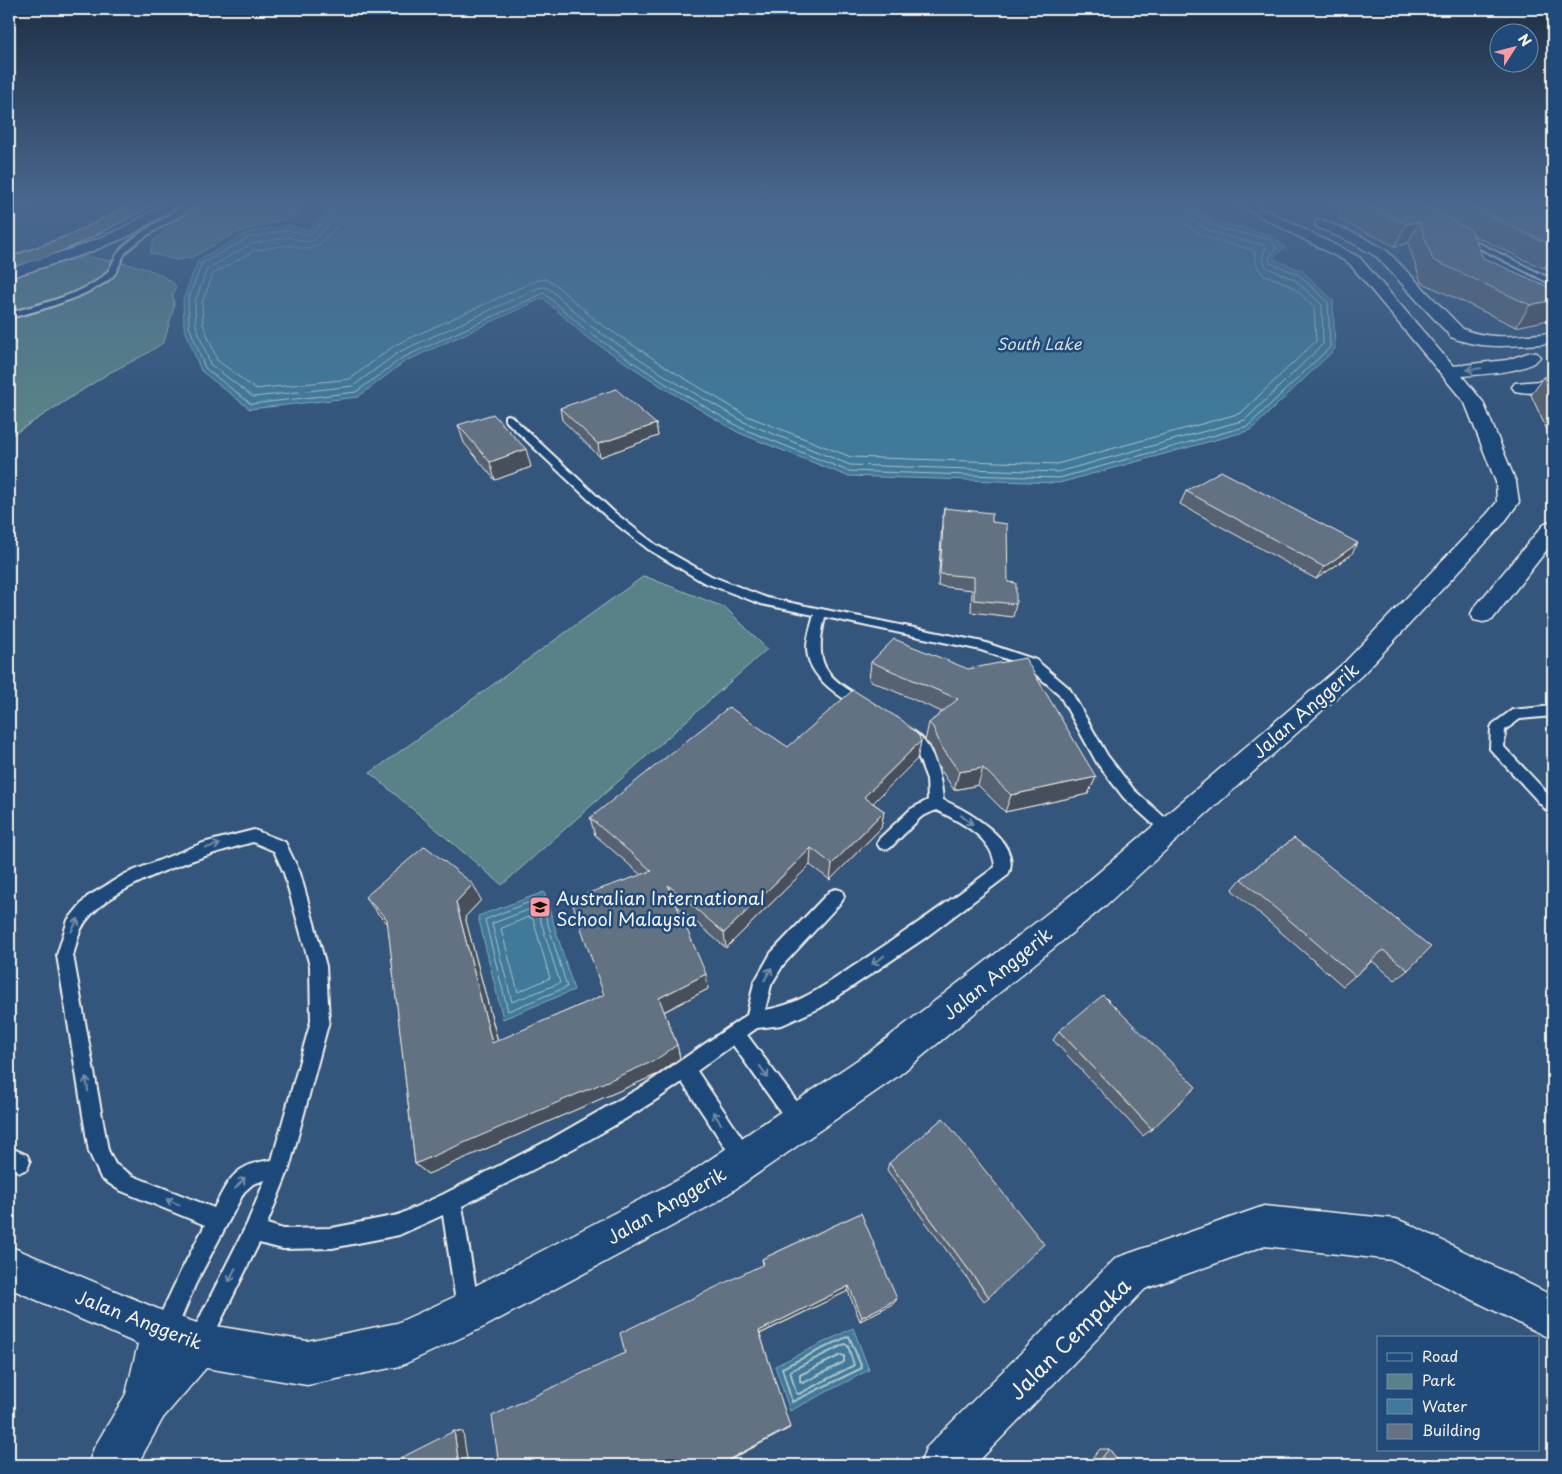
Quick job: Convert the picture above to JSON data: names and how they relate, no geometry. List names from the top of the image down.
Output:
{
  "streets": {
    "street": ["Jalan Anggerik", "Jalan Cempaka"]
  },
  "water": ["South Lake"],
  "places": {
    "school or university": ["Australian International School Malaysia"]
  },
  "legend": [
    "Road",
    "Park",
    "Water",
    "Building"
  ],
  "north": "top right"
}
